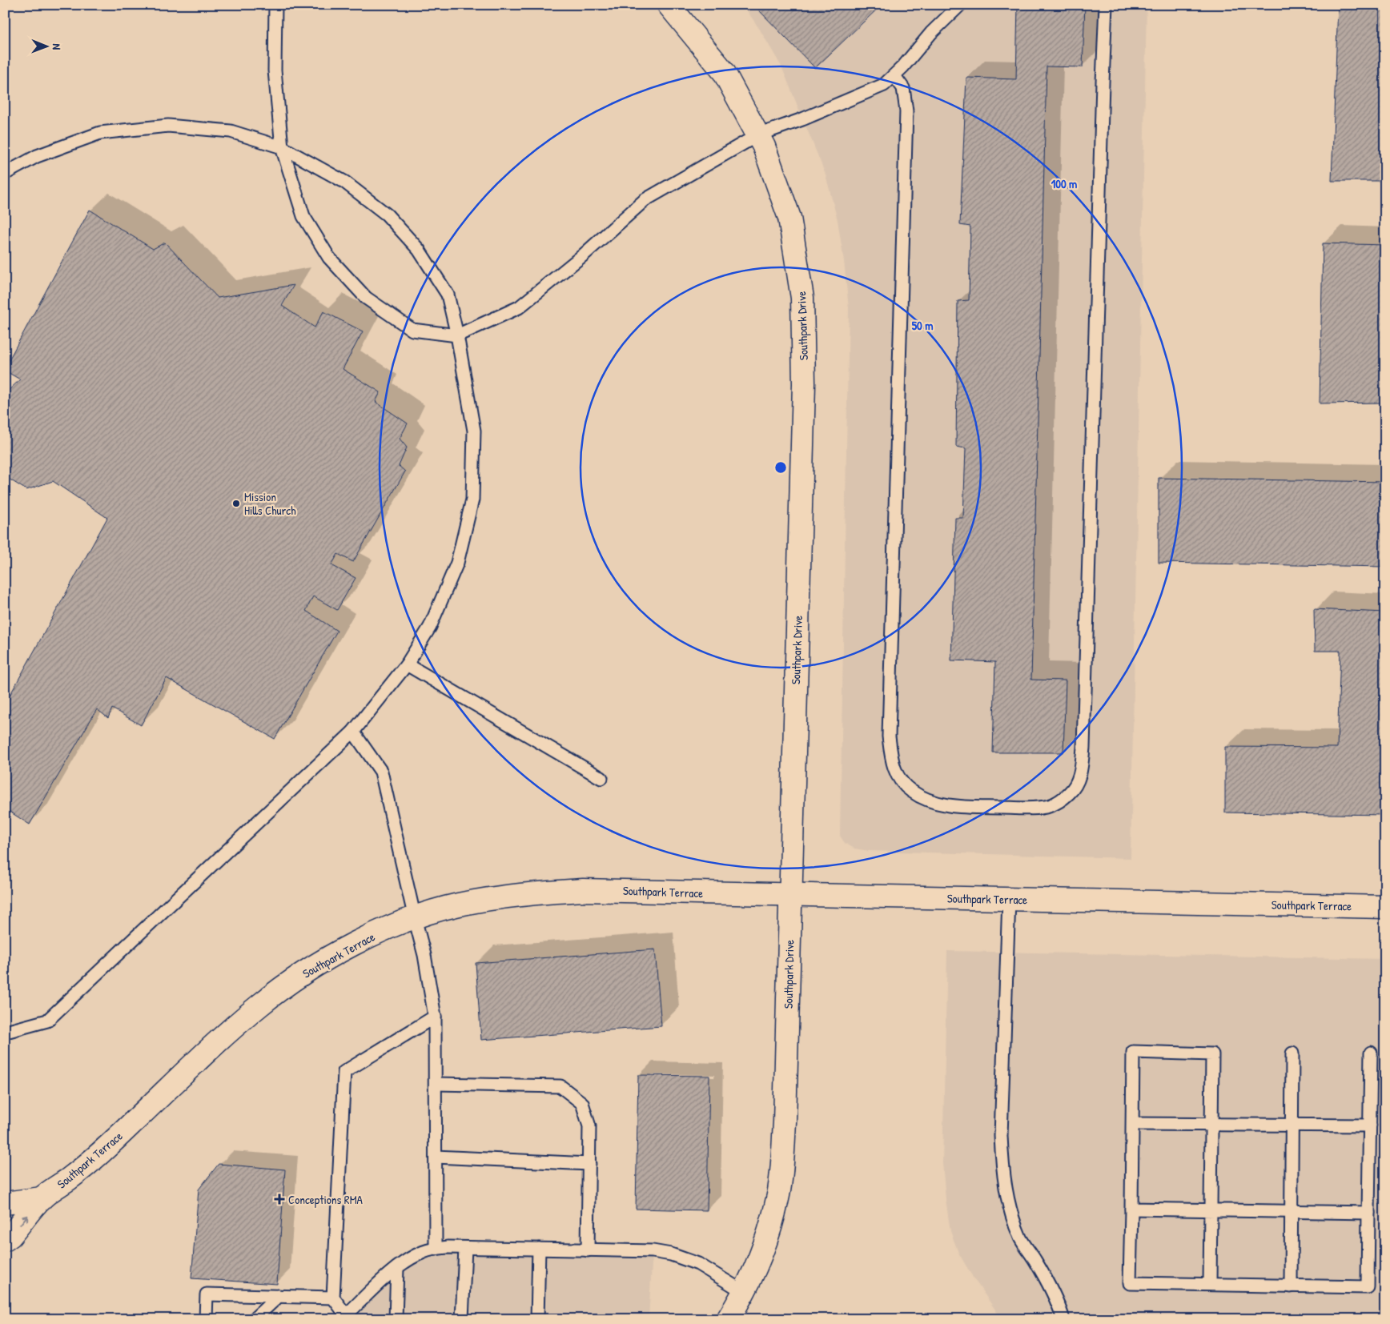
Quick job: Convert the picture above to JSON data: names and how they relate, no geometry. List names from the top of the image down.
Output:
{
  "streets": {
    "street": ["Southpark Drive", "Southpark Terrace"]
  },
  "crossings": [
    ["Southpark Drive", "Southpark Terrace"]
  ],
  "places": {
    "other": ["Mission Hills Church"],
    "health": ["Conceptions RMA"]
  },
  "north": "right",
  "rings": ["100 m", "50 m"]
}
